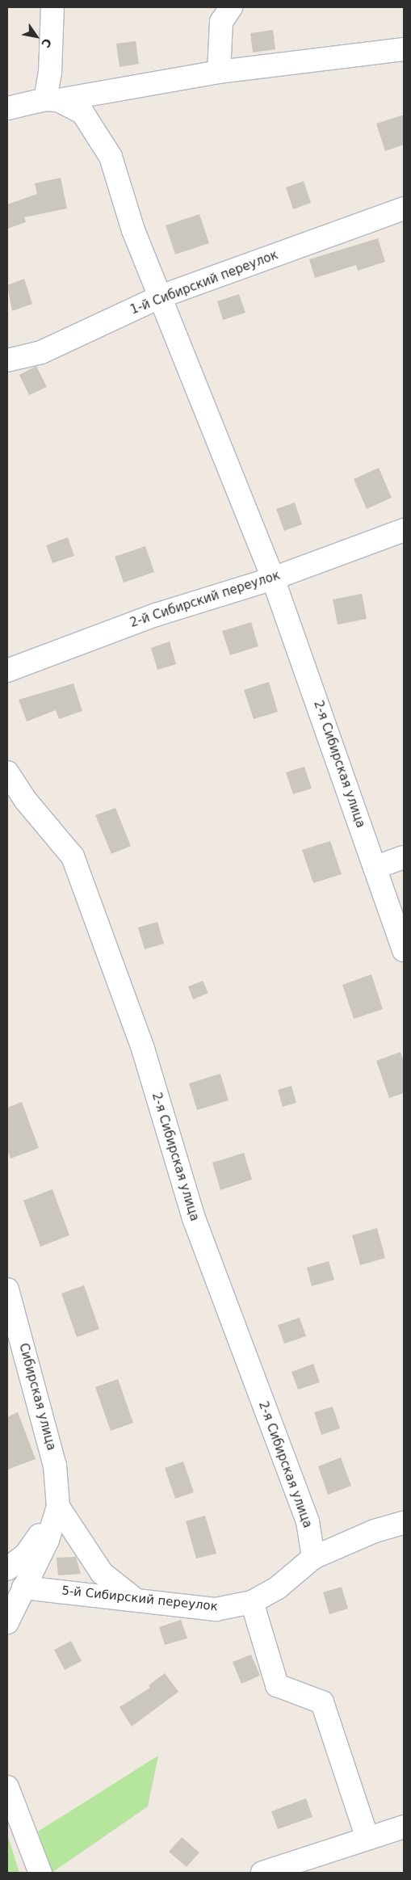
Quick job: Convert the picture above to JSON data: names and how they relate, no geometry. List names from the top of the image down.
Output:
{
  "streets": {
    "street": [
      "1-й Сибирский переулок",
      "2-й Сибирский переулок",
      "2-я Сибирская улица",
      "Сибирская улица",
      "5-й Сибирский переулок"
    ]
  },
  "crossings": [
    ["1-й Сибирский переулок", "2-я Сибирская улица"],
    ["2-й Сибирский переулок", "2-я Сибирская улица"],
    ["2-я Сибирская улица", "5-й Сибирский переулок"]
  ],
  "north": "bottom right"
}
